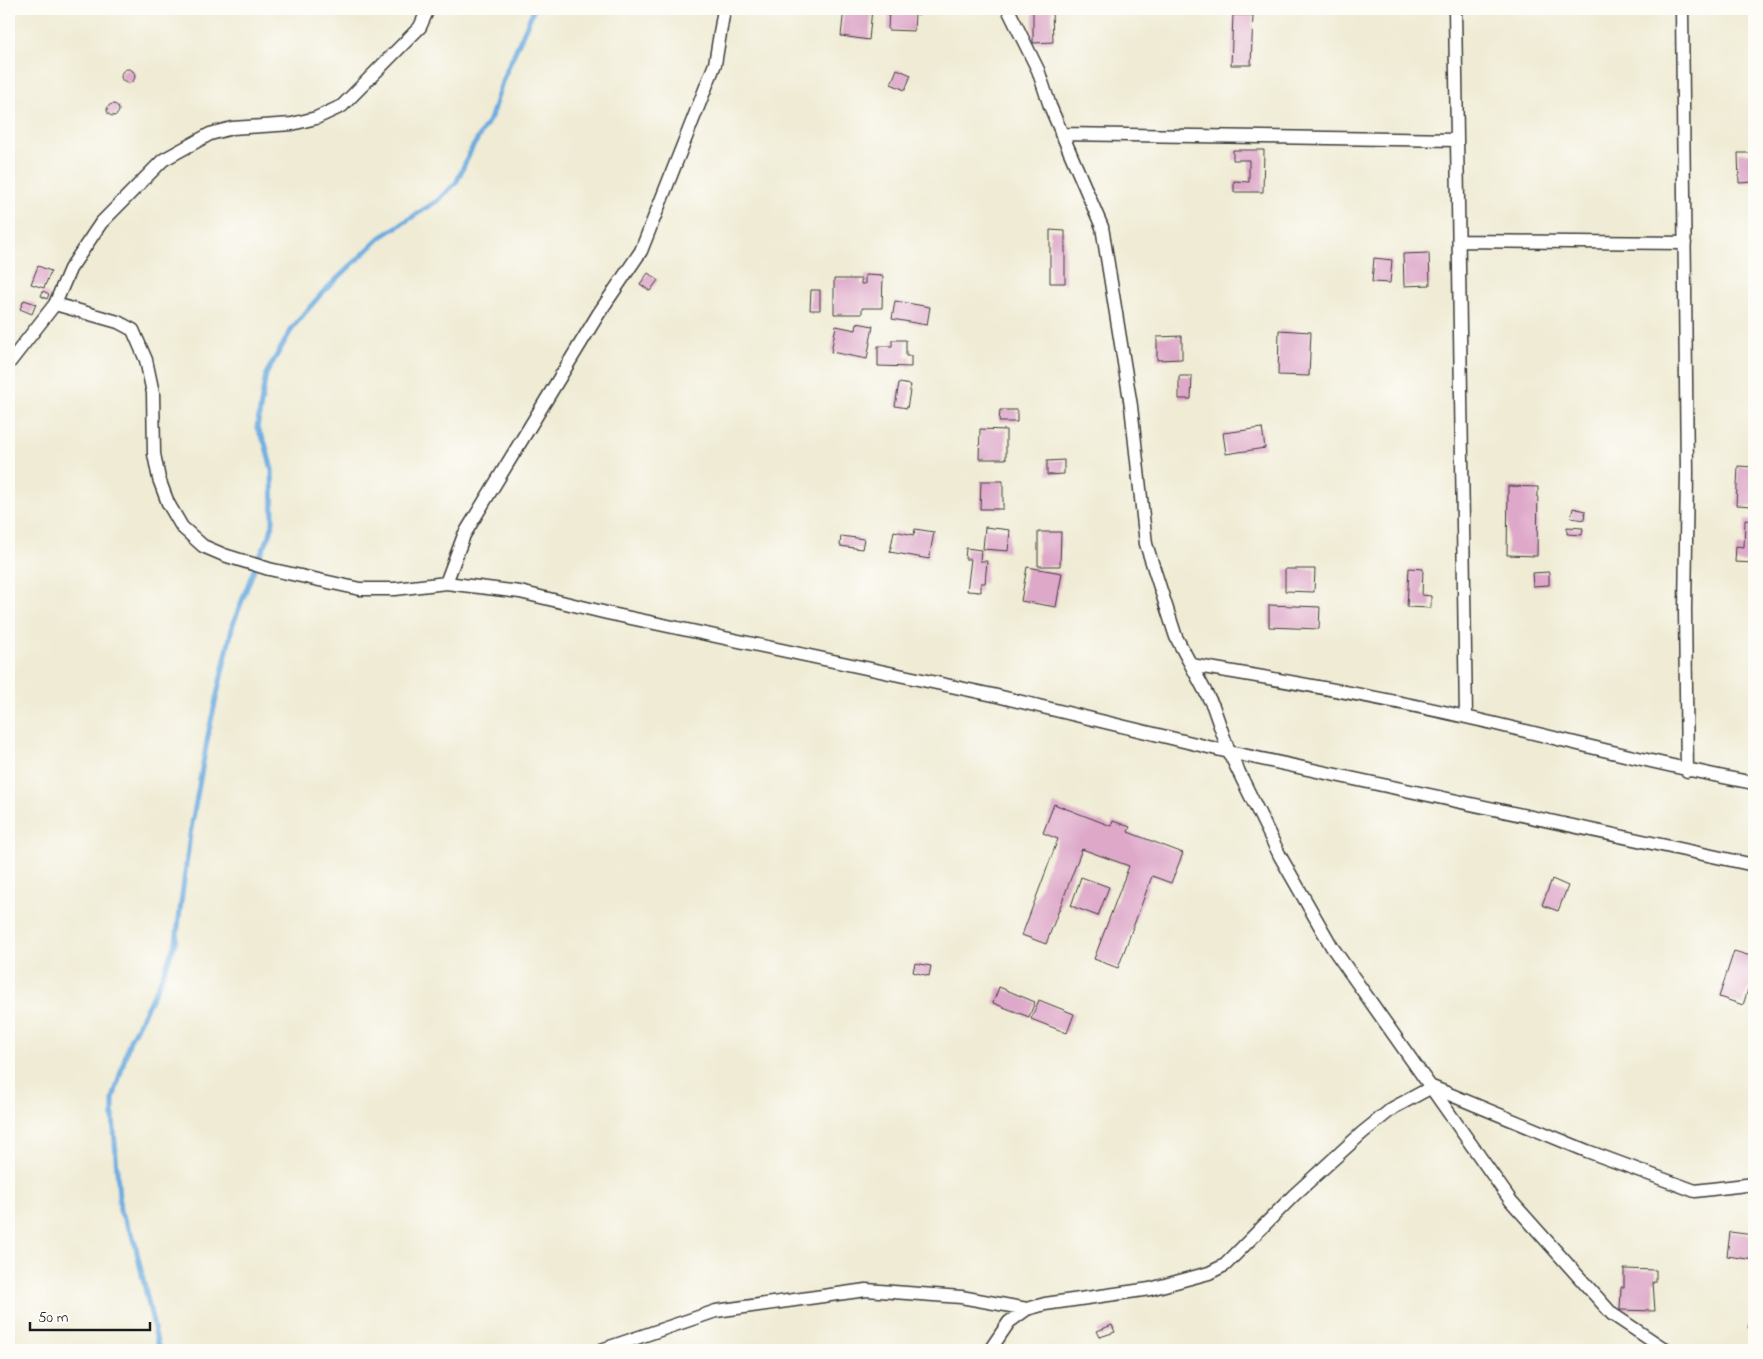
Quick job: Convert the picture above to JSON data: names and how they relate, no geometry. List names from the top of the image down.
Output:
{
  "scale_bar": "50 m"
}
